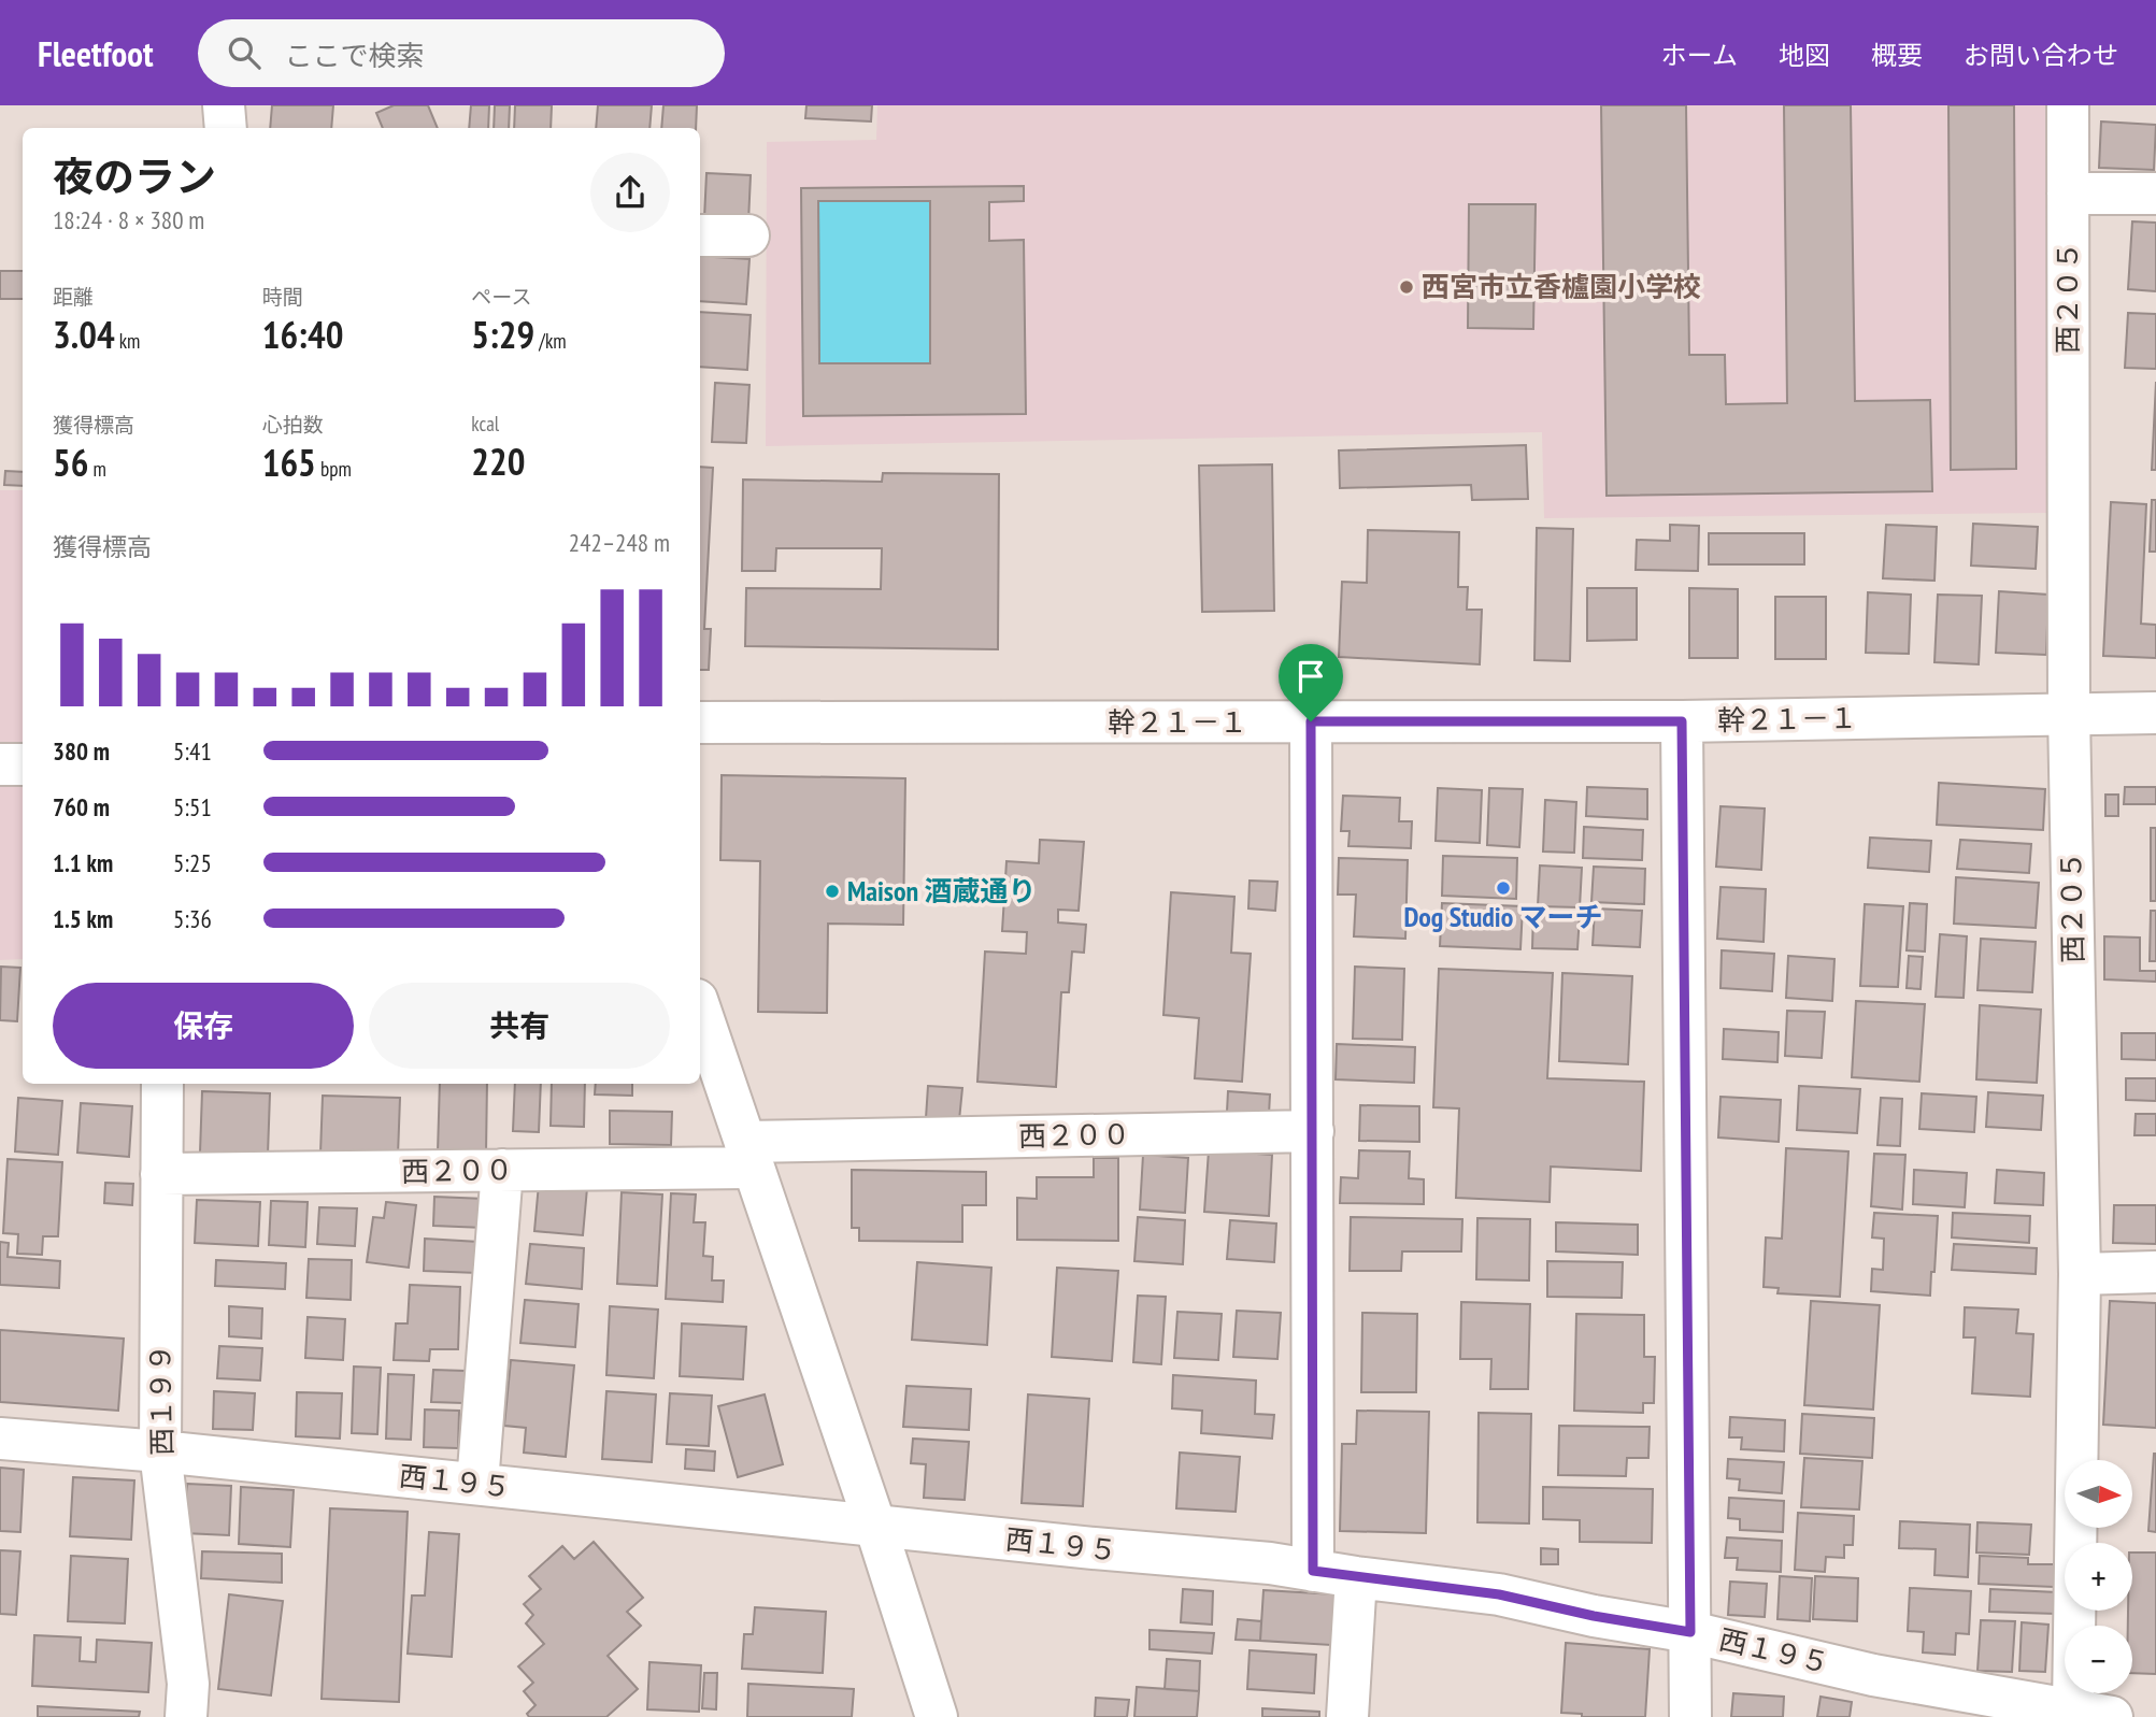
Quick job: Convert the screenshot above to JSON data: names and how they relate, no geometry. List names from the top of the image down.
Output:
{
  "streets": {
    "street": [
      "西２０５",
      "幹２１－１",
      "西２００",
      "西１９９",
      "西１９５"
    ]
  },
  "crossings": [
    ["西２０５", "幹２１－１"],
    ["西２０５", "西１９５"],
    ["西２００", "西１９９"],
    ["西１９９", "西１９５"]
  ],
  "places": ["西宮市立香櫨園小学校", "Dog Studio マーチ", "Maison 酒蔵通り"],
  "north": "right",
  "page": {
    "header": "Fleetfoot",
    "search": "ここで検索",
    "nav": [
      "ホーム",
      "地図",
      "概要",
      "お問い合わせ"
    ],
    "heading": ["夜のラン", "18:24 · 8 × 380 m"],
    "stats": [
      ["距離", "3.04 km"],
      ["時間", "16:40"],
      ["ペース", "5:29 /km"],
      ["獲得標高", "56 m"],
      ["心拍数", "165 bpm"],
      ["kcal", "220"]
    ],
    "chart": ["獲得標高", "242–248 m"],
    "list": [
      {
        "name": "380 m",
        "note": "5:41"
      },
      {
        "name": "760 m",
        "note": "5:51"
      },
      {
        "name": "1.1 km",
        "note": "5:25"
      },
      {
        "name": "1.5 km",
        "note": "5:36"
      }
    ],
    "buttons": ["保存", "共有"],
    "map_buttons": ["+", "−"]
  }
}
